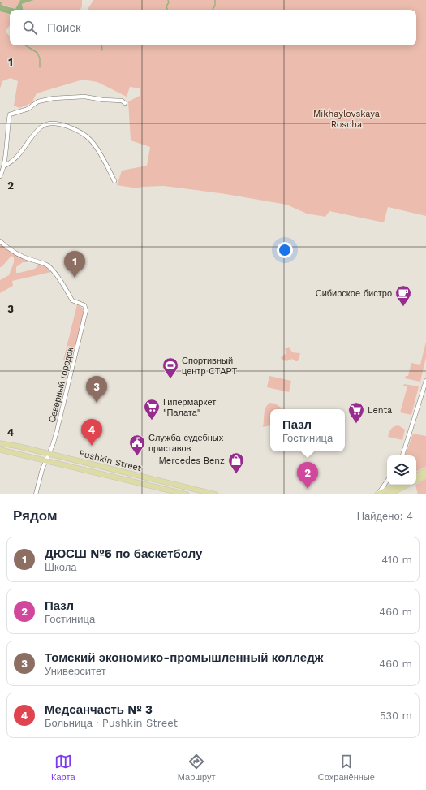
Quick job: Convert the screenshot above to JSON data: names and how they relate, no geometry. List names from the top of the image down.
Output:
{
  "streets": {
    "main road": ["Pushkin Street"],
    "street": ["Северный городок"]
  },
  "crossings": [
    ["Северный городок", "Pushkin Street"]
  ],
  "parks": ["Mikhaylovskaya Roscha"],
  "places": {
    "cafe": ["Сибирское бистро"],
    "sports": ["Спортивный центр СТАРТ"],
    "supermarket": ["Гипермаркет \"Палата\"", "Lenta"],
    "public building": ["Служба судебных приставов"],
    "shop": ["Mercedes Benz"]
  },
  "page": {
    "search": "Поиск",
    "pins": [
      "1",
      "3",
      "4",
      "2"
    ],
    "popup": ["Пазл", "Гостиница"],
    "heading": ["Рядом", "Найдено: 4"],
    "list": [
      {
        "mark": "1",
        "name": "ДЮСШ №6 по баскетболу",
        "note": "Школа",
        "value": "410 m"
      },
      {
        "mark": "2",
        "name": "Пазл",
        "note": "Гостиница",
        "value": "460 m"
      },
      {
        "mark": "3",
        "name": "Томский экономико-промышленный колледж",
        "note": "Университет",
        "value": "460 m"
      },
      {
        "mark": "4",
        "name": "Медсанчасть № 3",
        "note": "Больница · Pushkin Street",
        "value": "530 m"
      }
    ],
    "nav": ["Карта", "Маршрут", "Сохранённые"]
  },
  "grid": {
    "rows": [
      "1",
      "2",
      "3",
      "4"
    ]
  }
}
